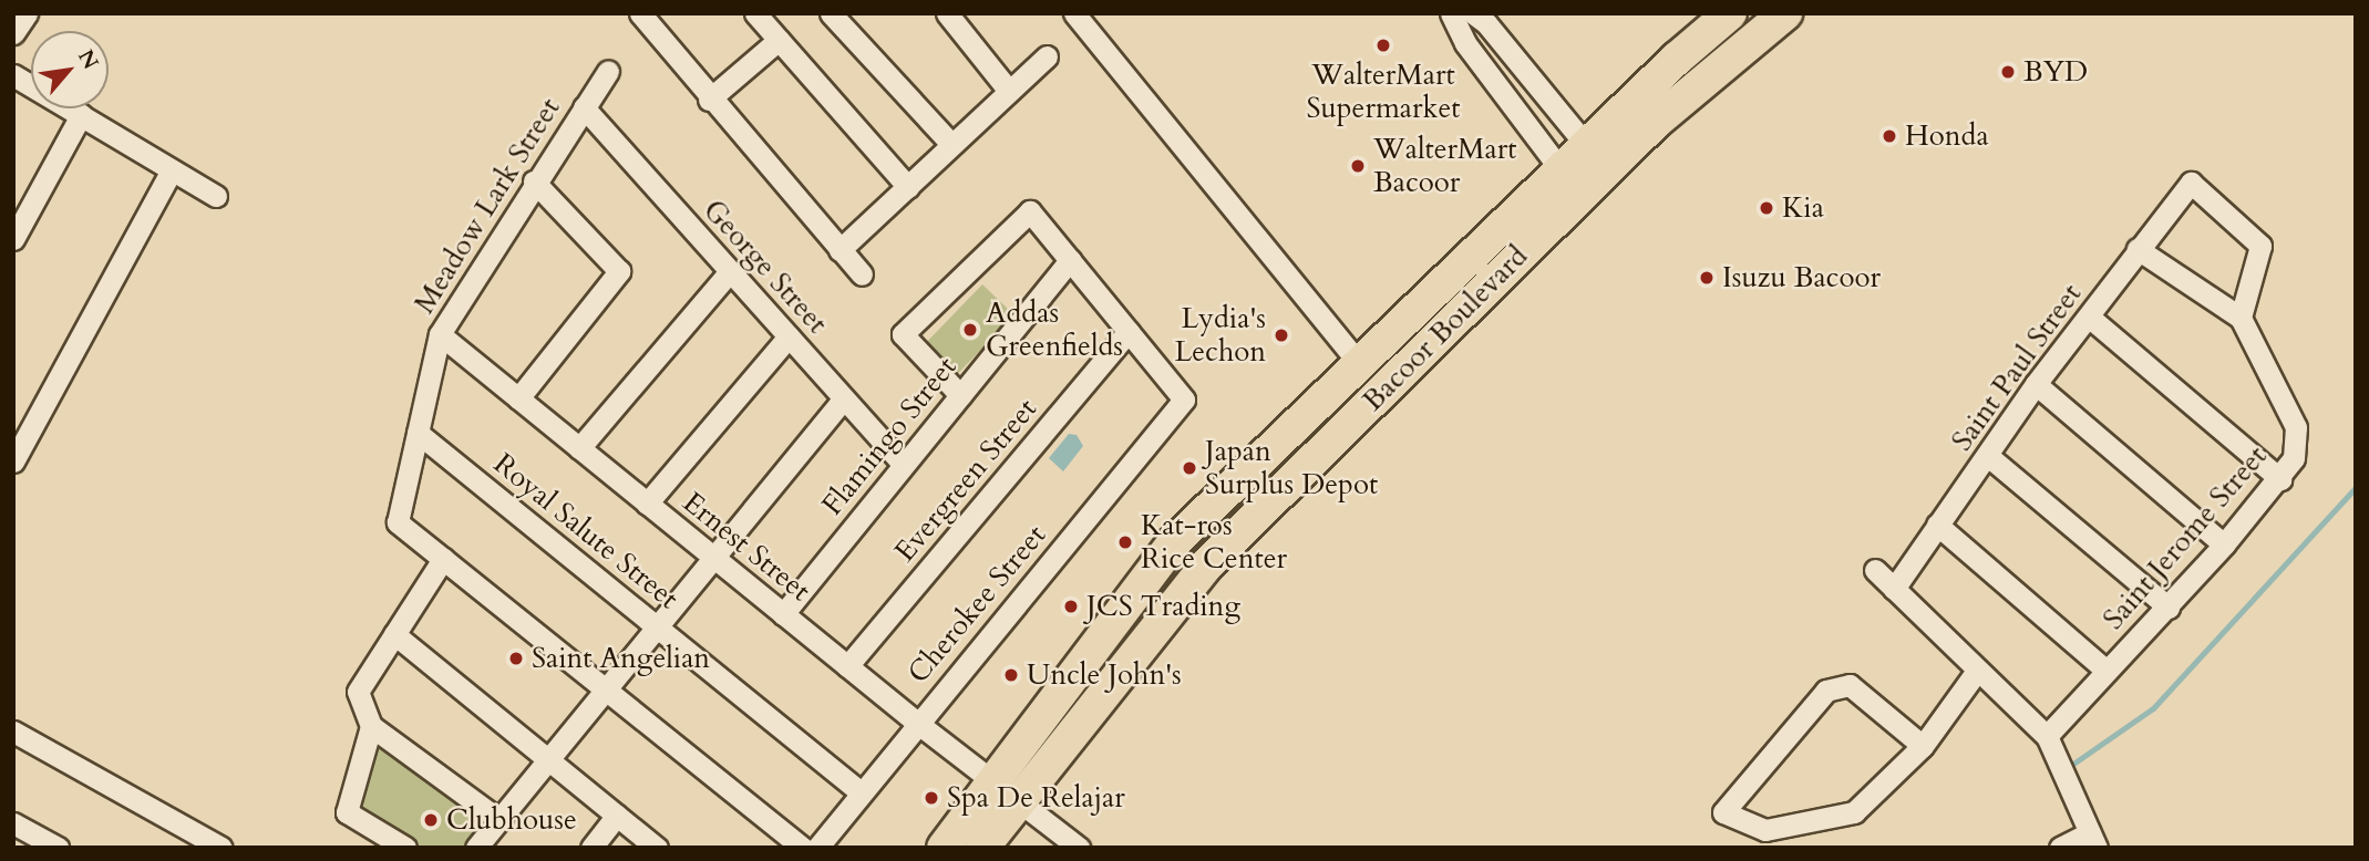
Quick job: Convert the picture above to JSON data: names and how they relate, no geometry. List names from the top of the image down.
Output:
{
  "streets": {
    "main road": ["Bacoor Boulevard"],
    "street": [
      "Meadow Lark Street",
      "George Street",
      "Saint Paul Street",
      "Flamingo Street",
      "Evergreen Street",
      "Royal Salute Street",
      "Saint Jerome Street",
      "Ernest Street",
      "Cherokee Street"
    ]
  },
  "crossings": [
    ["Meadow Lark Street", "George Street"],
    ["Meadow Lark Street", "Royal Salute Street"],
    ["Meadow Lark Street", "Ernest Street"],
    ["George Street", "Flamingo Street"],
    ["Bacoor Boulevard", "Ernest Street"],
    ["Saint Paul Street", "Saint Jerome Street"],
    ["Flamingo Street", "Ernest Street"],
    ["Evergreen Street", "Ernest Street"],
    ["Evergreen Street", "Cherokee Street"],
    ["Royal Salute Street", "Cherokee Street"],
    ["Ernest Street", "Cherokee Street"]
  ],
  "places": [
    "WalterMart Supermarket",
    "BYD",
    "Honda",
    "WalterMart Bacoor",
    "Kia",
    "Isuzu Bacoor",
    "Addas Greenfields",
    "Lydia's Lechon",
    "Japan Surplus Depot",
    "Kat-ros Rice Center",
    "JCS Trading",
    "Saint Angelian",
    "Uncle John's",
    "Spa De Relajar",
    "Clubhouse"
  ],
  "north": "top right"
}
